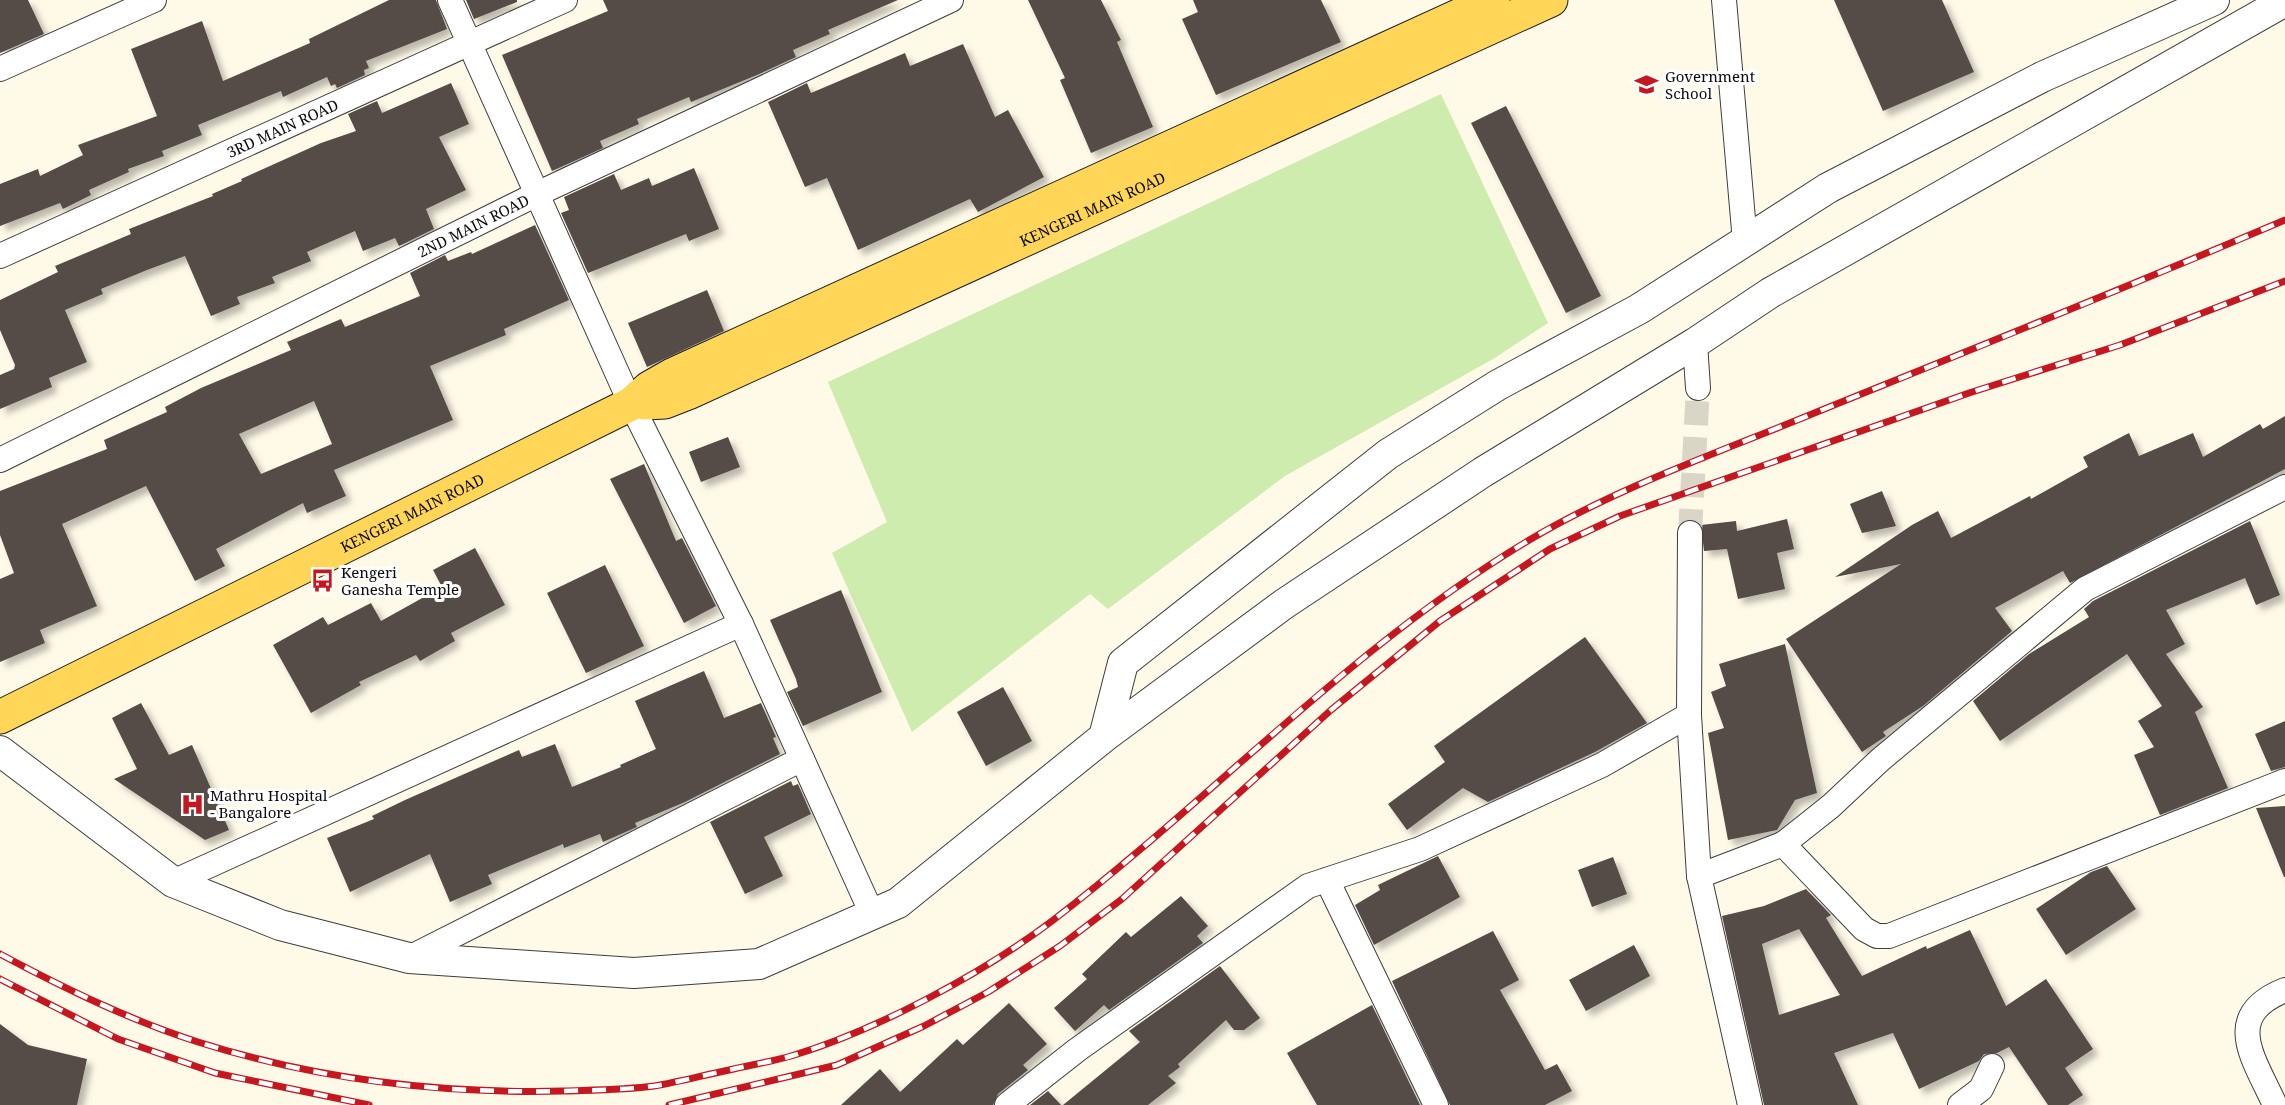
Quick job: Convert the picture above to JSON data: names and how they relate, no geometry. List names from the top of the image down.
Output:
{
  "streets": {
    "main road": ["KENGERI MAIN ROAD"],
    "street": ["3RD MAIN ROAD", "2ND MAIN ROAD"]
  },
  "places": {
    "school or university": ["Government School"],
    "bus stop": ["Kengeri Ganesha Temple"],
    "hospital": ["Mathru Hospital - Bangalore"]
  }
}
